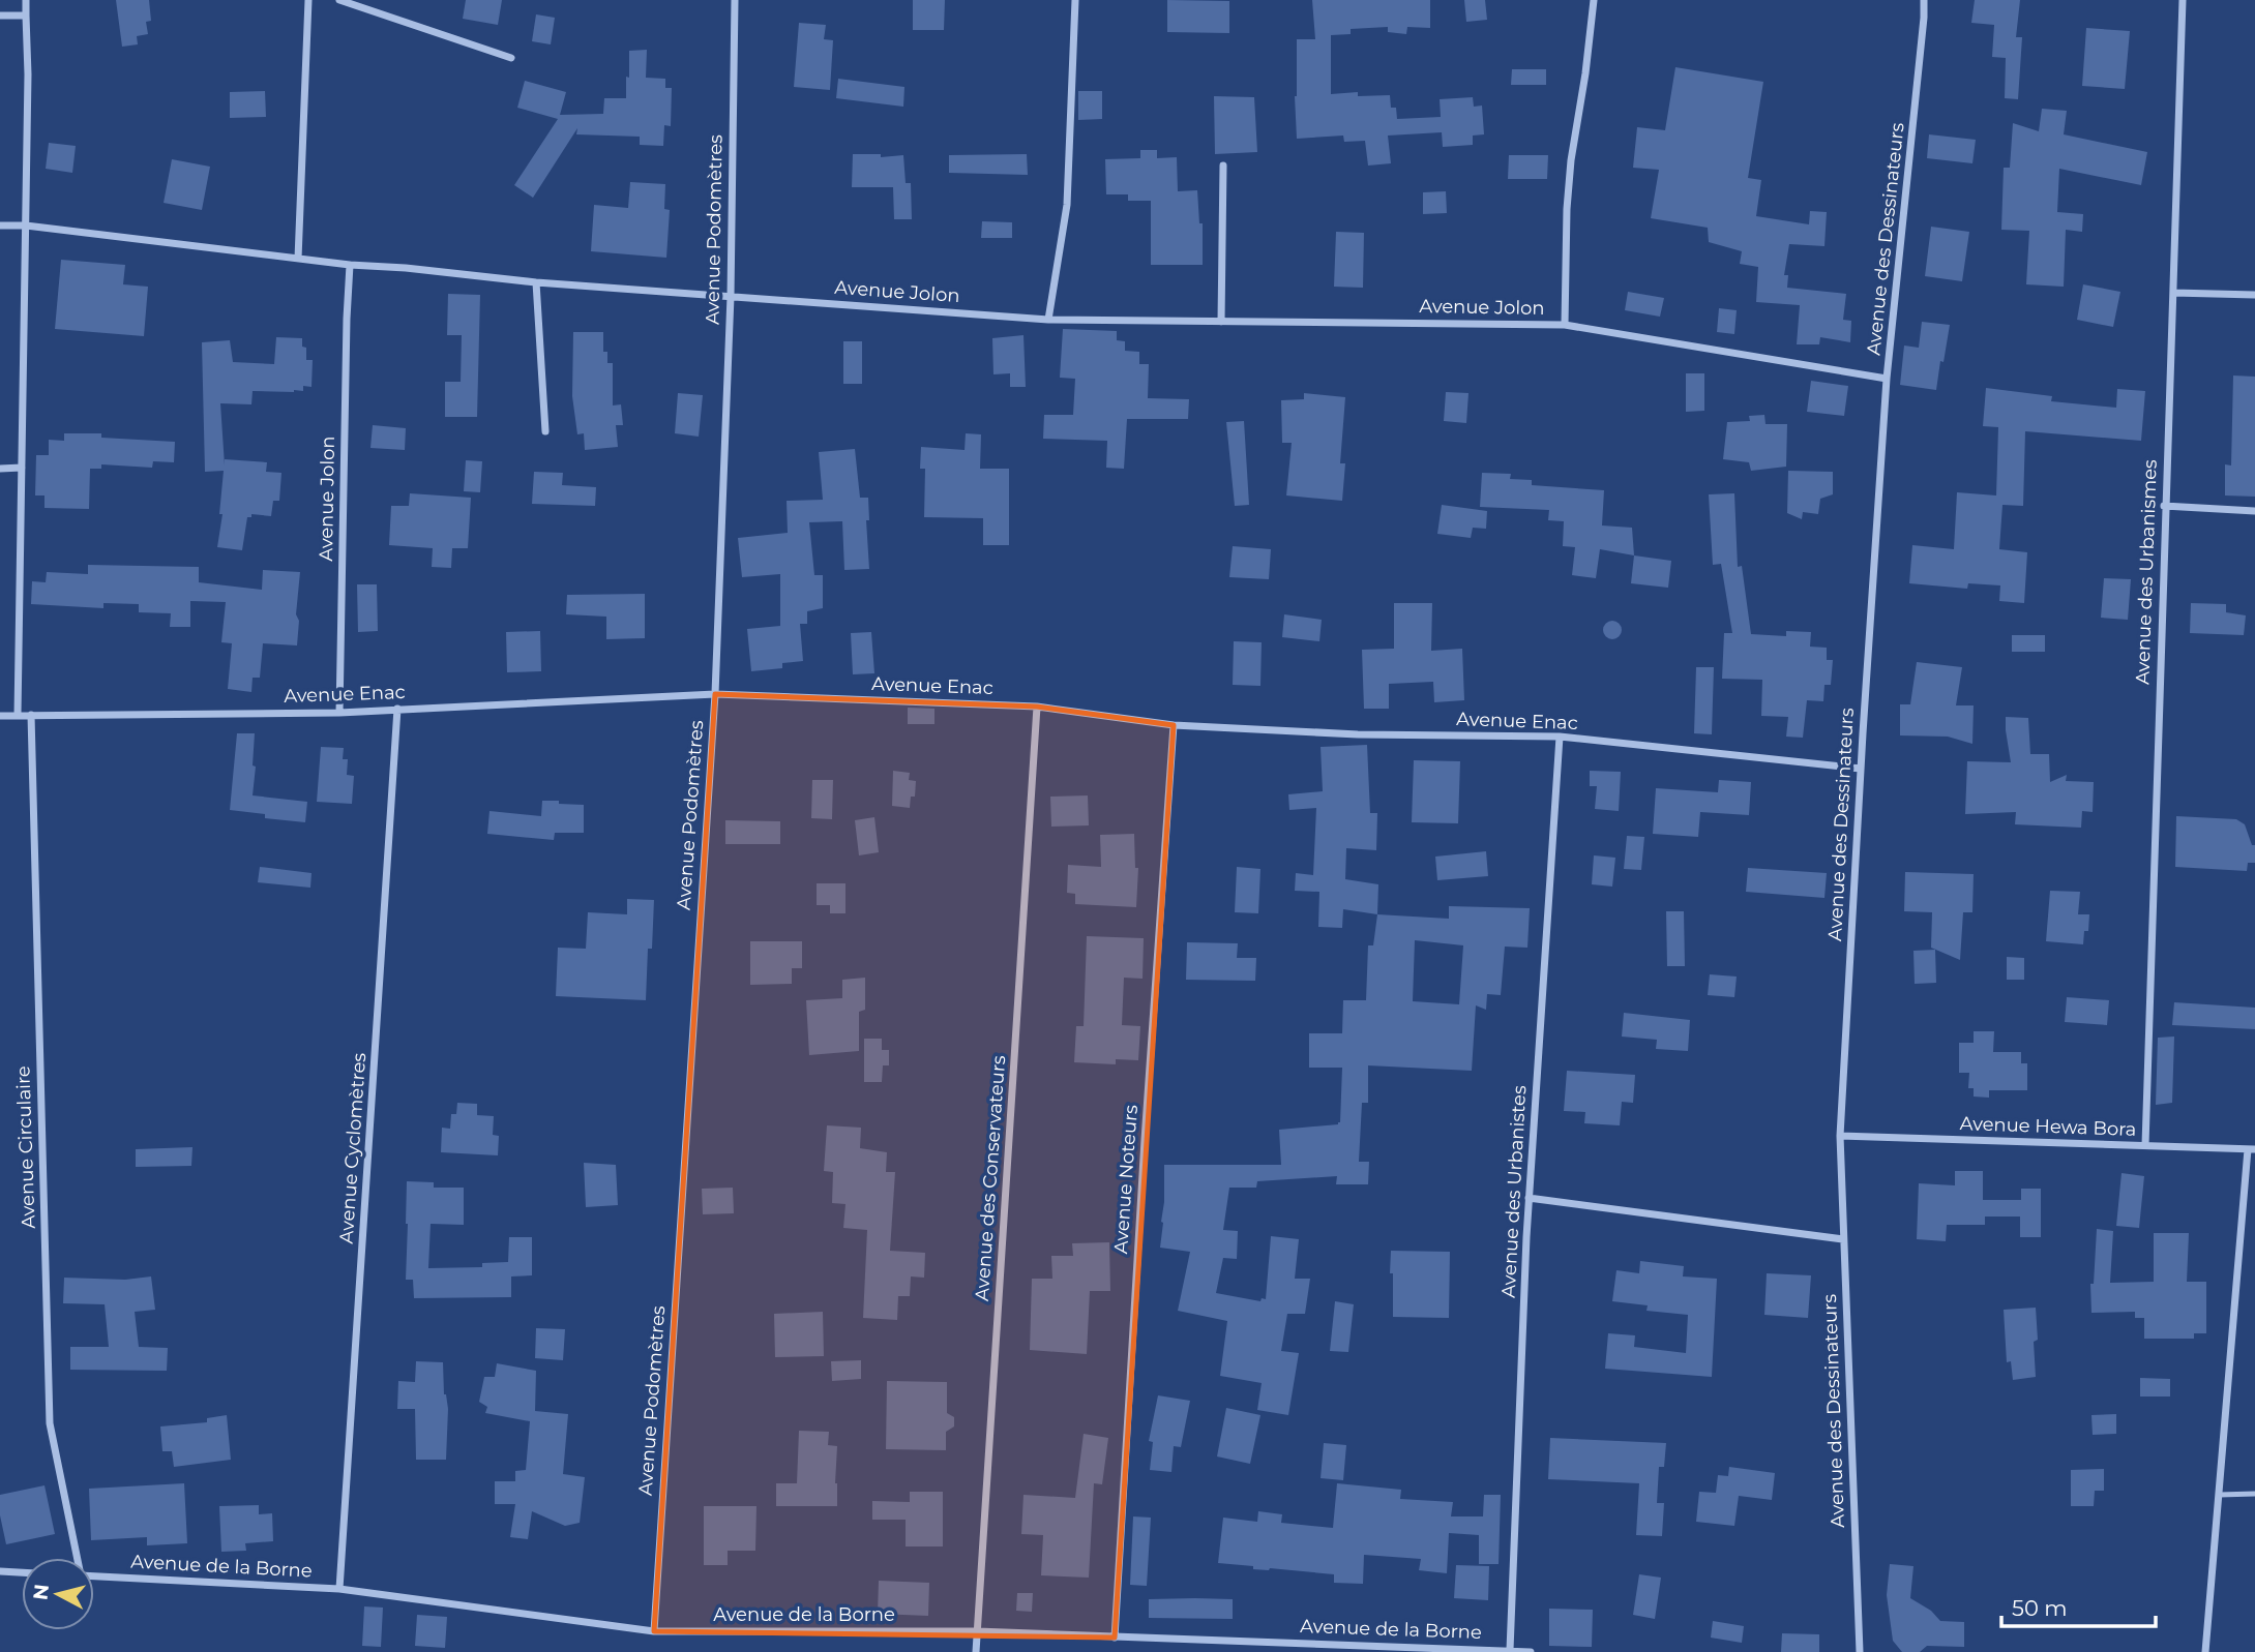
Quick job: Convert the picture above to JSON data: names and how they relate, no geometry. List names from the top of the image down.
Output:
{
  "streets": {
    "street": [
      "Avenue Podomètres",
      "Avenue des Dessinateurs",
      "Avenue Jolon",
      "Avenue des Urbanismes",
      "Avenue Enac",
      "Avenue Hewa Bora",
      "Avenue Circulaire",
      "Avenue Cyclomètres",
      "Avenue des Conservateurs",
      "Avenue Noteurs",
      "Avenue des Urbanistes",
      "Avenue de la Borne"
    ]
  },
  "crossings": [
    ["Avenue Podomètres", "Avenue Jolon"],
    ["Avenue Podomètres", "Avenue Enac"],
    ["Avenue Podomètres", "Avenue de la Borne"],
    ["Avenue des Dessinateurs", "Avenue Jolon"],
    ["Avenue des Dessinateurs", "Avenue Enac"],
    ["Avenue des Dessinateurs", "Avenue Hewa Bora"],
    ["Avenue Jolon", "Avenue Enac"],
    ["Avenue des Urbanismes", "Avenue Hewa Bora"],
    ["Avenue Enac", "Avenue Circulaire"],
    ["Avenue Enac", "Avenue Cyclomètres"],
    ["Avenue Enac", "Avenue des Conservateurs"],
    ["Avenue Enac", "Avenue Noteurs"],
    ["Avenue Enac", "Avenue des Urbanistes"],
    ["Avenue Cyclomètres", "Avenue de la Borne"],
    ["Avenue des Conservateurs", "Avenue de la Borne"],
    ["Avenue Noteurs", "Avenue de la Borne"],
    ["Avenue des Urbanistes", "Avenue de la Borne"]
  ],
  "scale_bar": "50 m",
  "north": "left"
}
